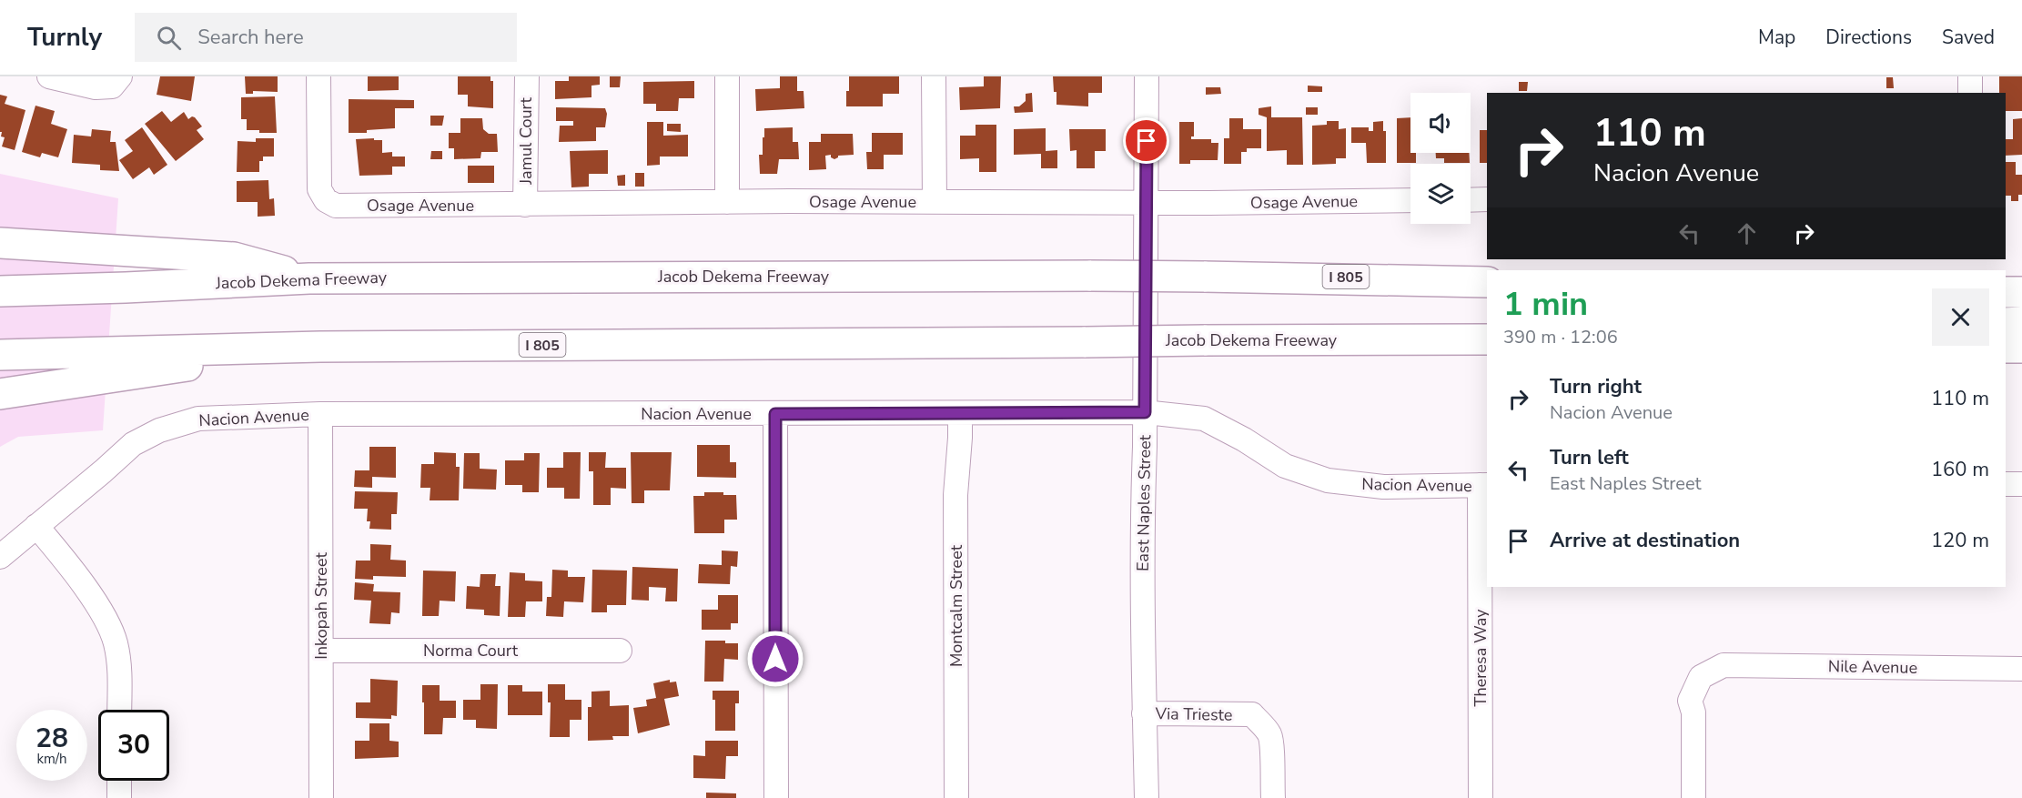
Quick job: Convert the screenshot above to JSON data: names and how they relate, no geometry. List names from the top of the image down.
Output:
{
  "streets": {
    "highway": ["Jacob Dekema Freeway", "I 805"],
    "street": [
      "Jamul Court",
      "Osage Avenue",
      "Nacion Avenue",
      "East Naples Street",
      "Inkopah Street",
      "Montcalm Street",
      "Norma Court",
      "Theresa Way",
      "Nile Avenue",
      "Via Trieste"
    ]
  },
  "crossings": [
    ["Jamul Court", "Osage Avenue"],
    ["Osage Avenue", "East Naples Street"],
    ["Nacion Avenue", "East Naples Street"],
    ["Nacion Avenue", "Inkopah Street"],
    ["Nacion Avenue", "Montcalm Street"],
    ["Nacion Avenue", "Theresa Way"],
    ["East Naples Street", "Via Trieste"],
    ["Inkopah Street", "Norma Court"]
  ],
  "page": {
    "header": "Turnly",
    "search": "Search here",
    "nav": ["Map", "Directions", "Saved"],
    "turn": ["110 m", "Nacion Avenue"],
    "heading": ["1 min", "390 m · 12:06"],
    "list": [
      {
        "name": "Turn right",
        "note": "Nacion Avenue",
        "value": "110 m"
      },
      {
        "name": "Turn left",
        "note": "East Naples Street",
        "value": "160 m"
      },
      {
        "name": "Arrive at destination",
        "value": "120 m"
      }
    ],
    "speed": "28 km/h",
    "limit": "30"
  }
}
